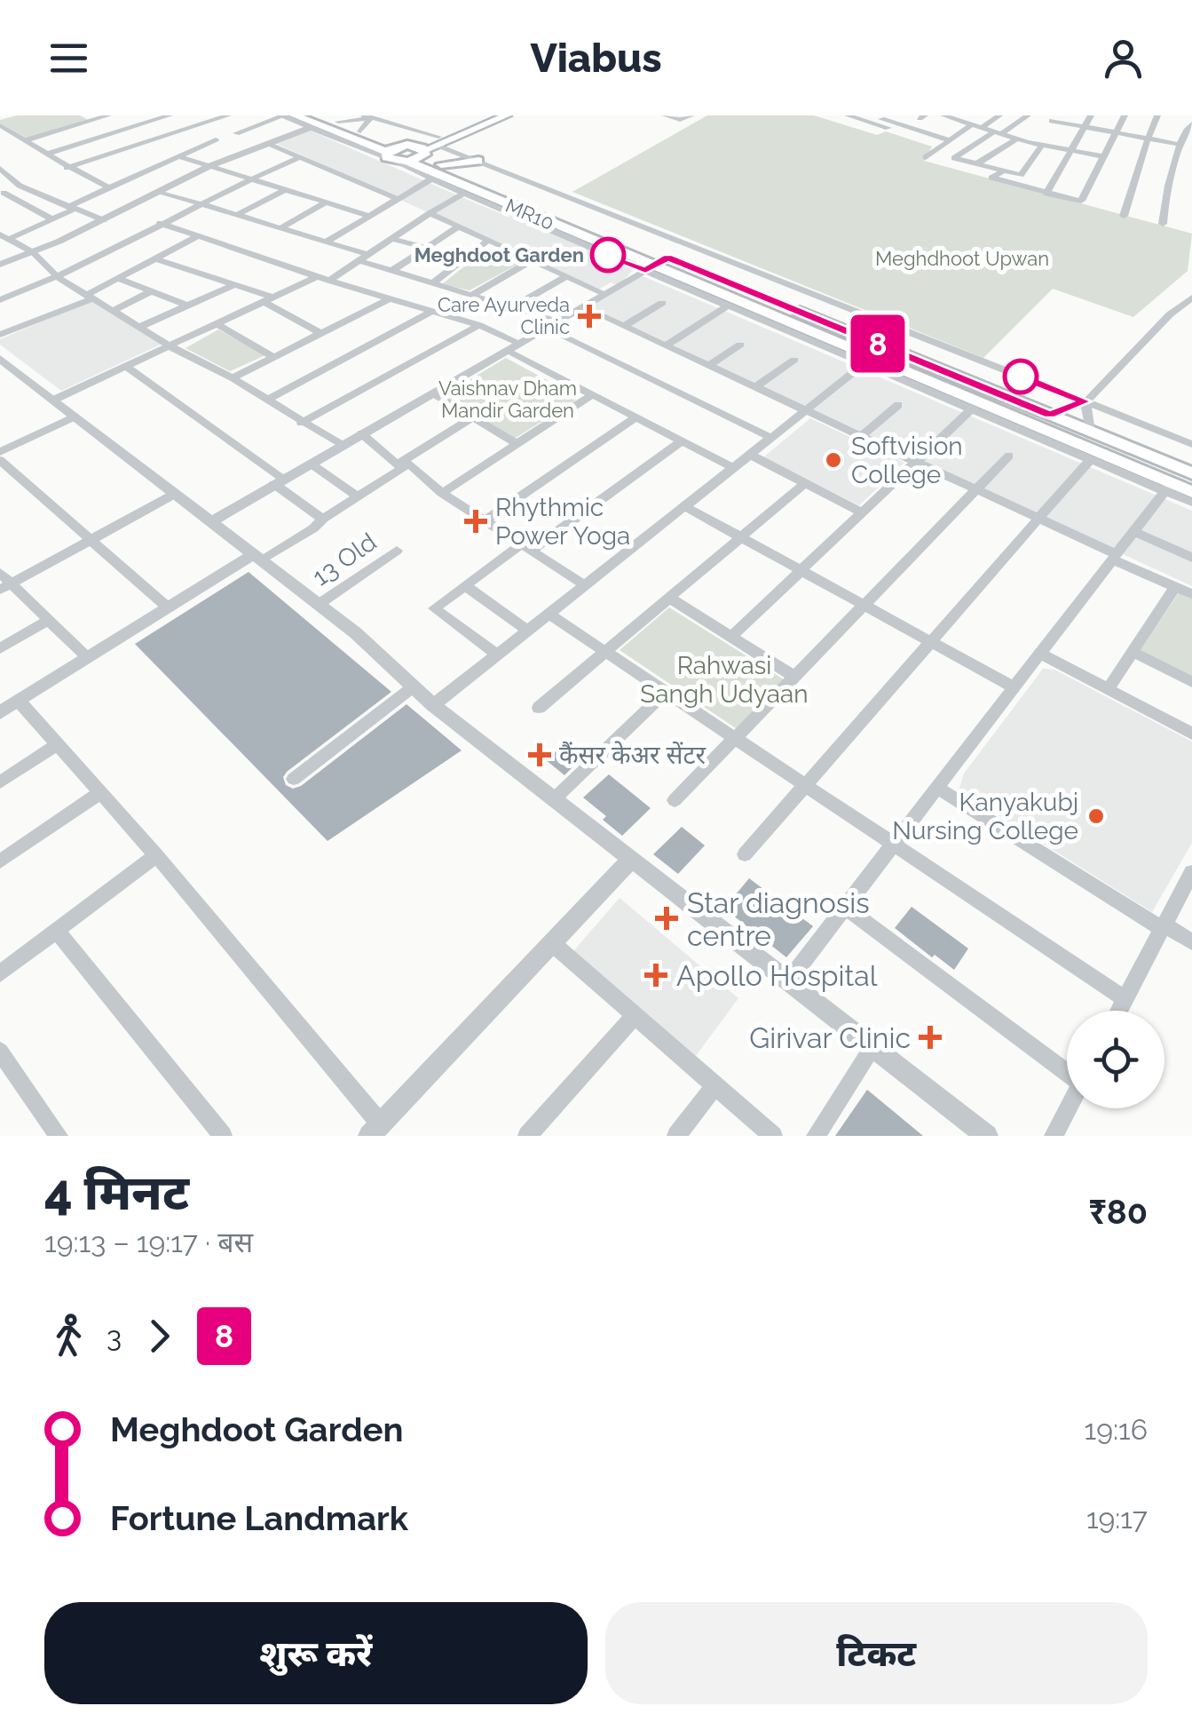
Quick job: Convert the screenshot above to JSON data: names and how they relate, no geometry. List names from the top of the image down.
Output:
{
  "streets": {
    "main road": ["MR10"],
    "street": ["13 Old"]
  },
  "parks": ["Meghdhoot Upwan", "Vaishnav Dham Mandir Garden", "Rahwasi Sangh Udyaan"],
  "places": {
    "other": ["Meghdoot Garden", "Softvision College", "Kanyakubj Nursing College"],
    "health": [
      "Care Ayurveda Clinic",
      "Rhythmic Power Yoga",
      "कैंसर केअर सेंटर",
      "Star diagnosis centre",
      "Apollo Hospital",
      "Girivar Clinic"
    ]
  },
  "lines": ["bus line 8"],
  "page": {
    "header": "Viabus",
    "on_map": "8",
    "heading": ["4 मिनट", "19:13 – 19:17 · बस", "₹80"],
    "legs": ["3", "8"],
    "list": [
      {
        "name": "Meghdoot Garden",
        "value": "19:16"
      },
      {
        "name": "Fortune Landmark",
        "value": "19:17"
      }
    ],
    "buttons": ["शुरू करें", "टिकट"]
  }
}
